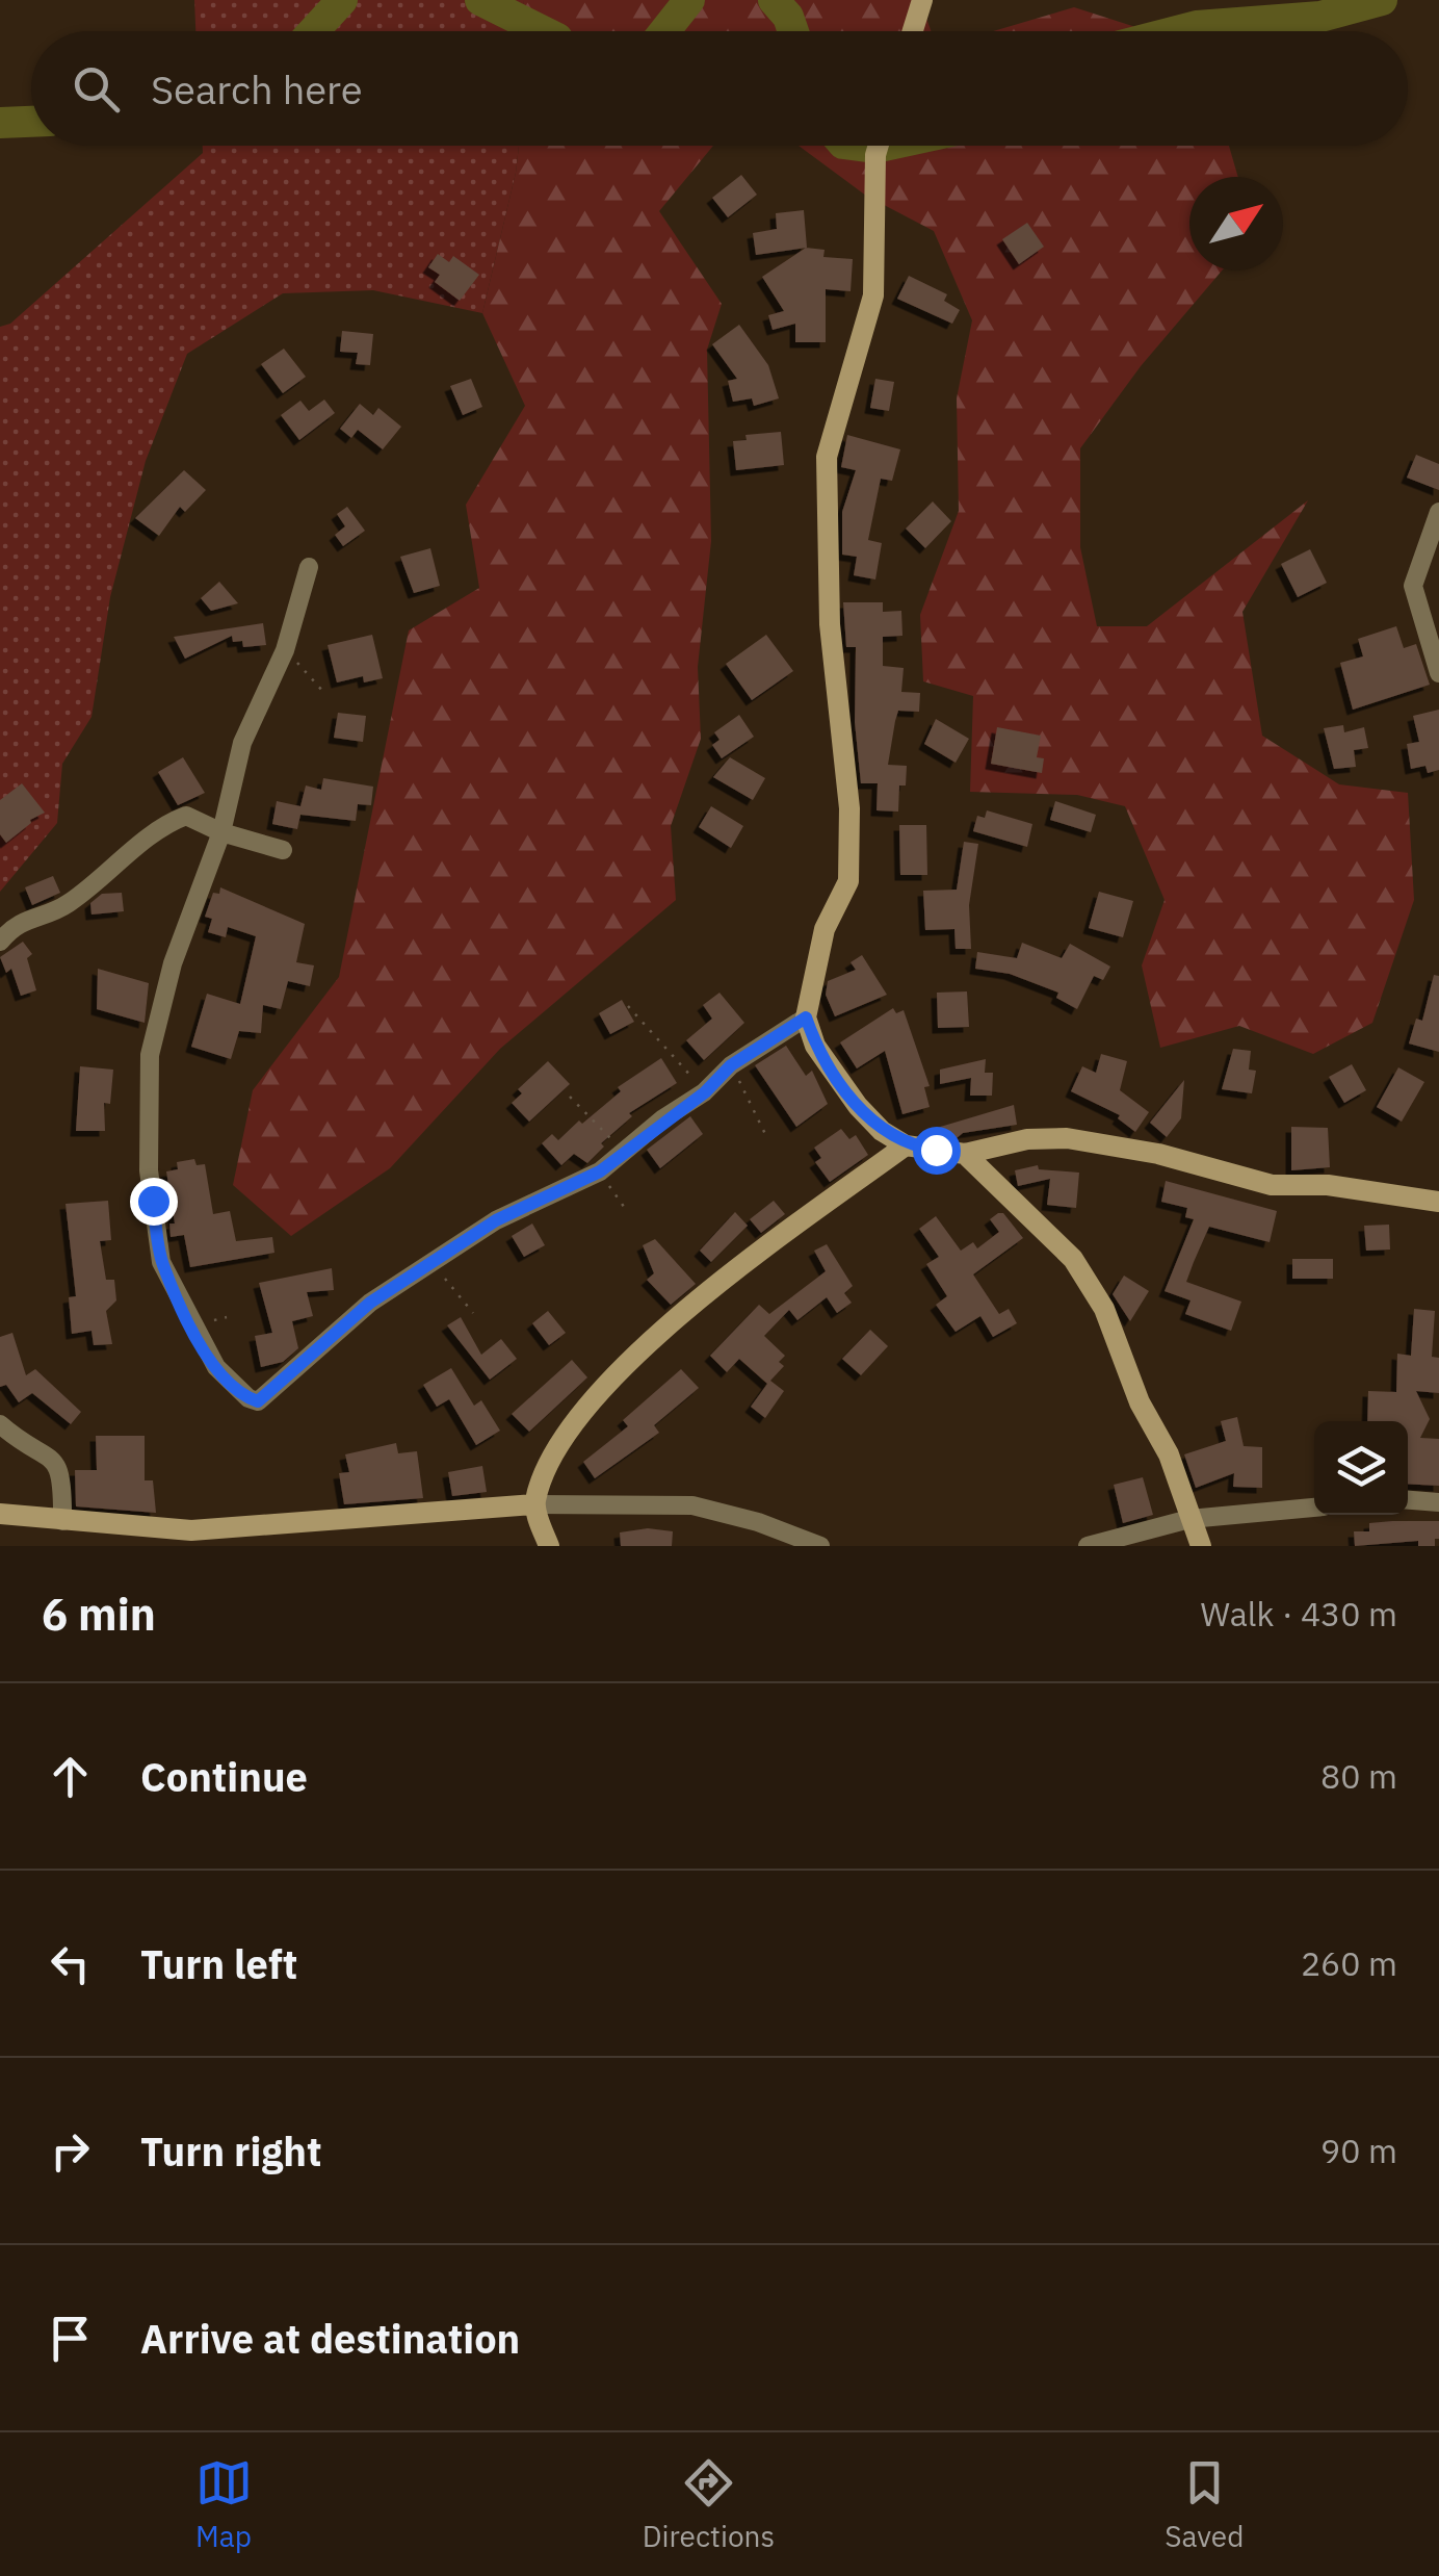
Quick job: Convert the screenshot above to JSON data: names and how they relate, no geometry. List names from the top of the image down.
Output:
{
  "north": "top right",
  "page": {
    "search": "Search here",
    "heading": ["6 min", "Walk · 430 m"],
    "list": [
      ["Continue", "80 m"],
      ["Turn left", "260 m"],
      ["Turn right", "90 m"],
      "Arrive at destination"
    ],
    "nav": ["Map", "Directions", "Saved"]
  }
}
